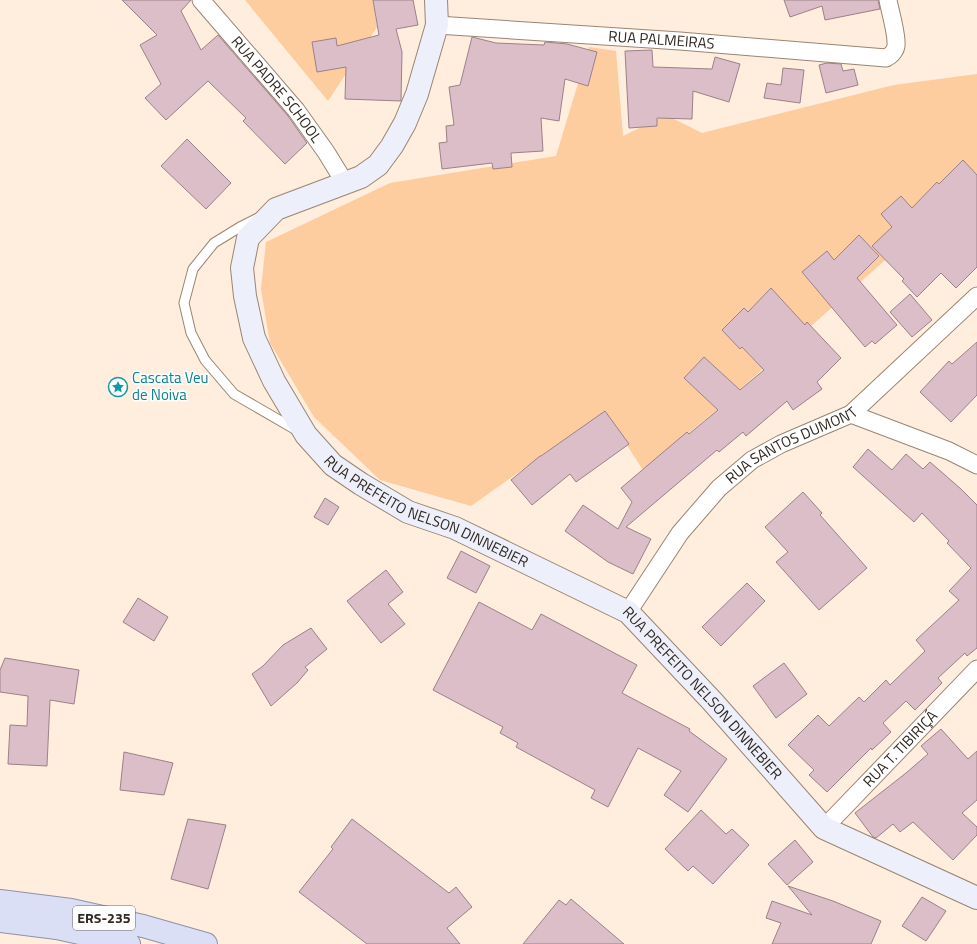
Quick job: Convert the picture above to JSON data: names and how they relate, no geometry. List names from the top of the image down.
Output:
{
  "streets": {
    "main road": ["ERS-235"],
    "street": [
      "RUA PALMEIRAS",
      "RUA PADRE SCHOOL",
      "RUA SANTOS DUMONT",
      "RUA PREFEITO NELSON DINNEBIER",
      "RUA T. TIBIRIÇÁ"
    ]
  },
  "crossings": [
    ["RUA PALMEIRAS", "RUA PREFEITO NELSON DINNEBIER"],
    ["RUA PADRE SCHOOL", "RUA PREFEITO NELSON DINNEBIER"],
    ["RUA SANTOS DUMONT", "RUA PREFEITO NELSON DINNEBIER"],
    ["RUA PREFEITO NELSON DINNEBIER", "RUA T. TIBIRIÇÁ"]
  ],
  "places": {
    "place": ["Cascata Veu de Noiva"]
  }
}
